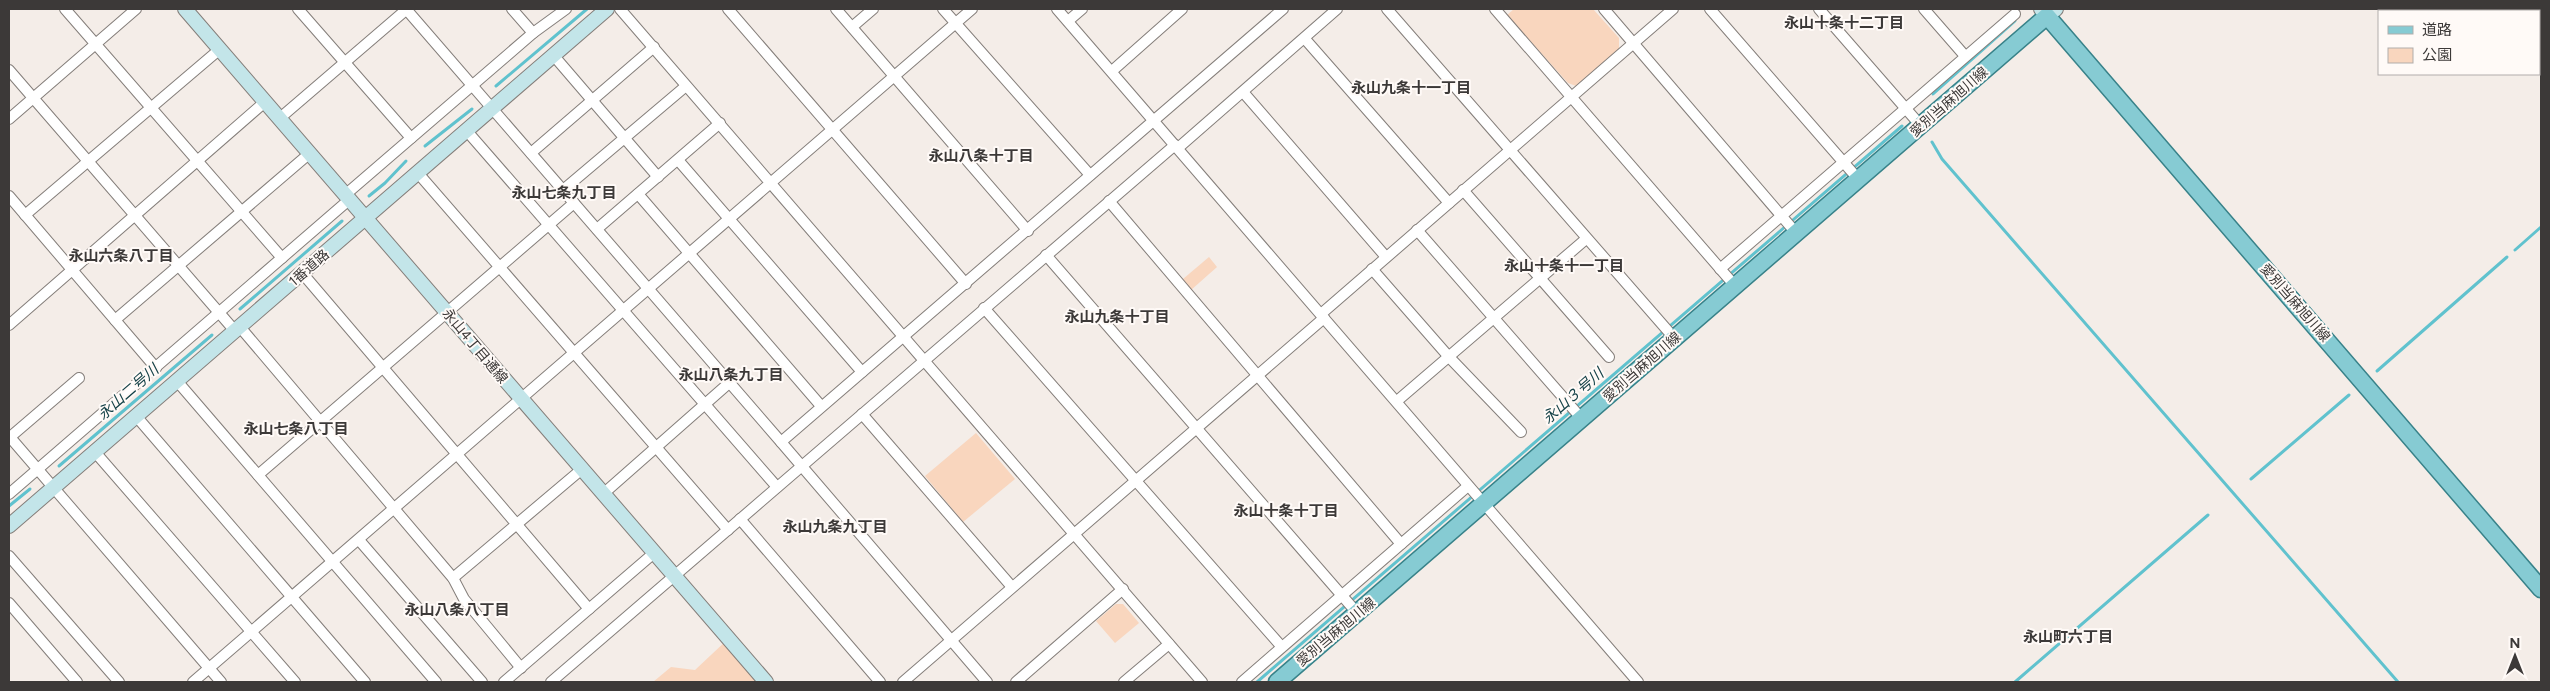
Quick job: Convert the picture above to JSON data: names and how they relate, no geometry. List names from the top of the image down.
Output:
{
  "streets": {
    "main road": ["愛別当麻旭川線"],
    "street": ["1番道路", "永山4丁目通線"]
  },
  "crossings": [
    ["1番道路", "永山4丁目通線"]
  ],
  "districts": [
    "永山十条十二丁目",
    "永山九条十一丁目",
    "永山八条十丁目",
    "永山七条九丁目",
    "永山六条八丁目",
    "永山十条十一丁目",
    "永山九条十丁目",
    "永山八条九丁目",
    "永山七条八丁目",
    "永山十条十丁目",
    "永山九条九丁目",
    "永山八条八丁目",
    "永山町六丁目"
  ],
  "water": ["永山二号川", "永山３号川"],
  "legend": ["道路", "公園"],
  "north": "top"
}
